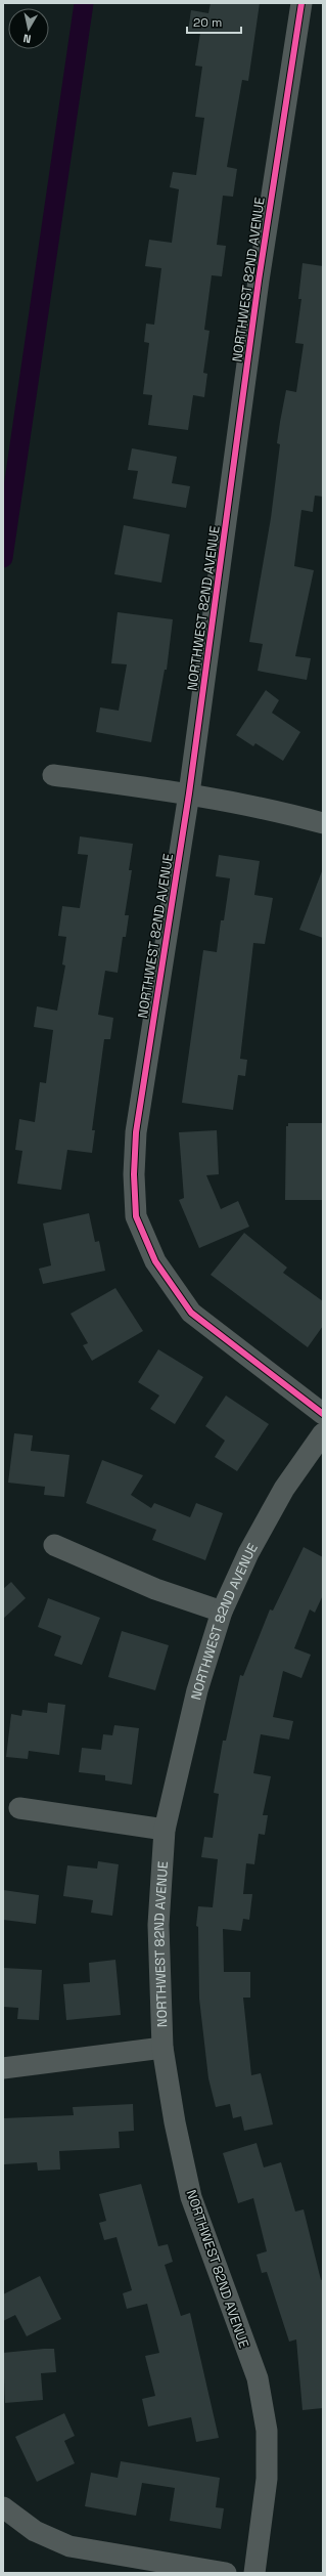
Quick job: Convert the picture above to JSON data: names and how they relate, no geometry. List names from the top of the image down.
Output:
{
  "streets": {
    "street": ["NORTHWEST 82ND AVENUE"]
  },
  "scale_bar": "20 m",
  "north": "bottom"
}
